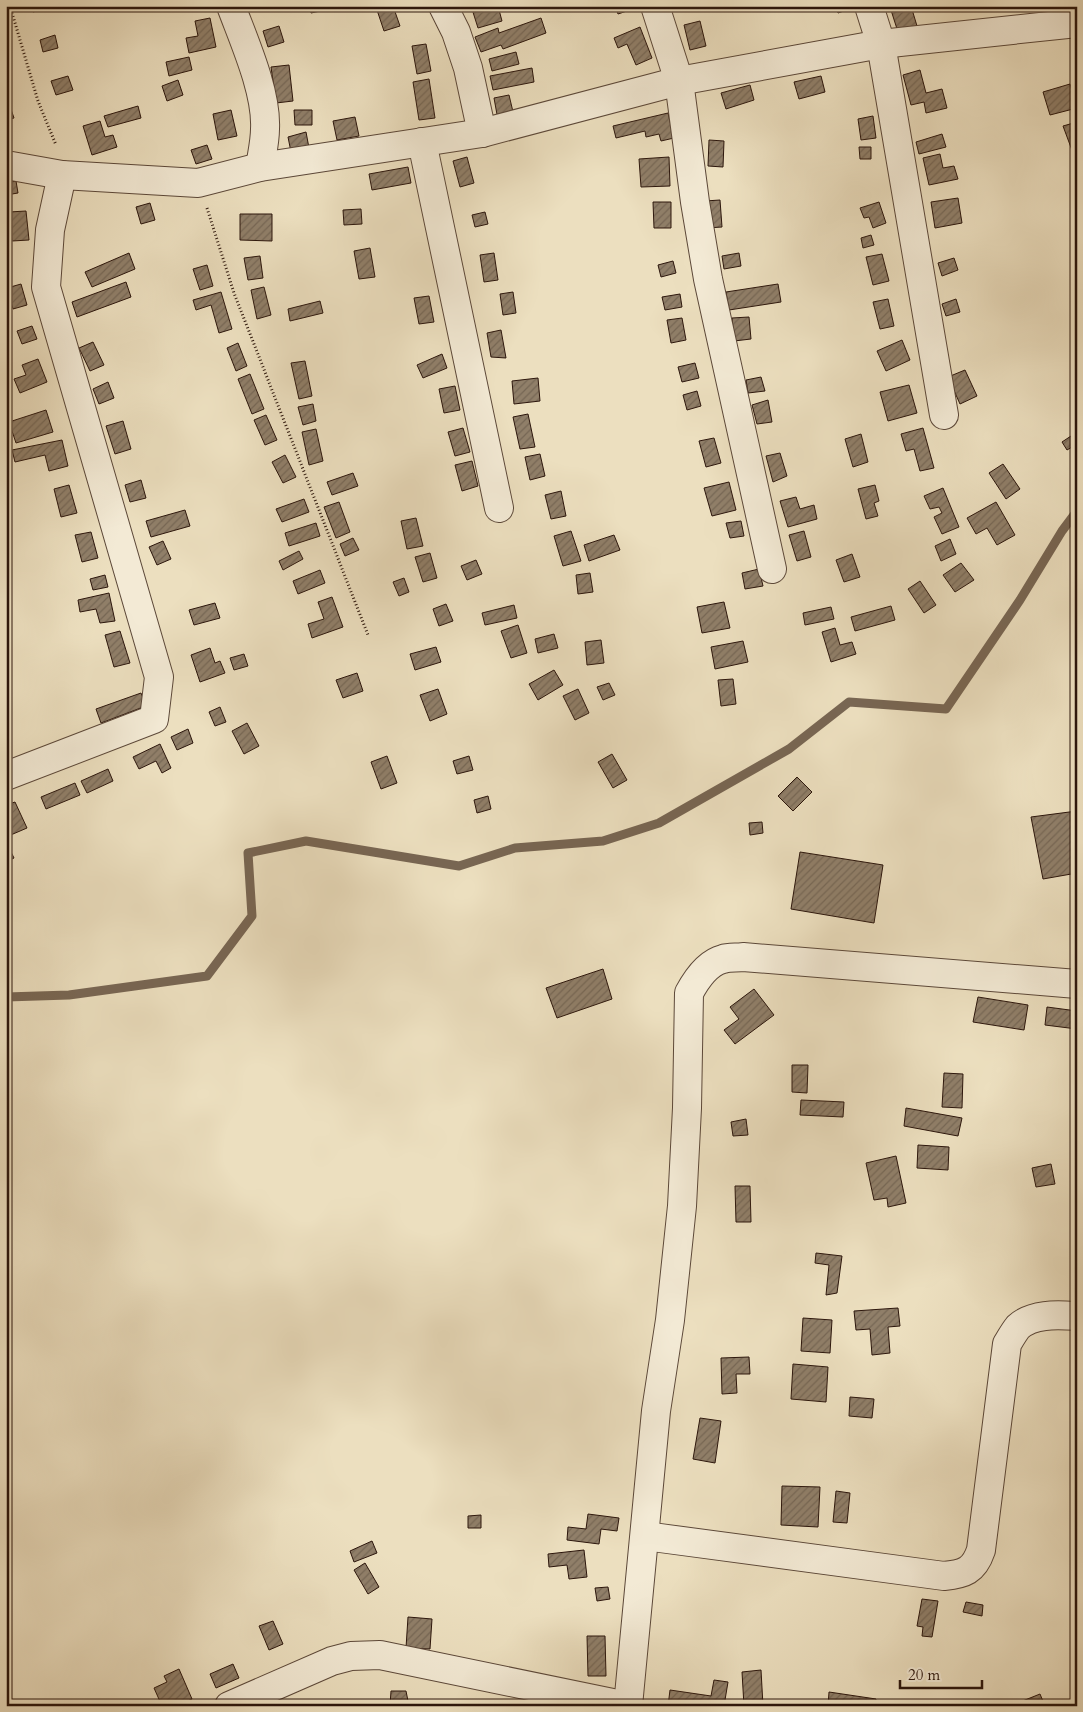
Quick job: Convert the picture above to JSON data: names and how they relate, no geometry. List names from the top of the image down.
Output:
{
  "scale_bar": "20 m"
}
